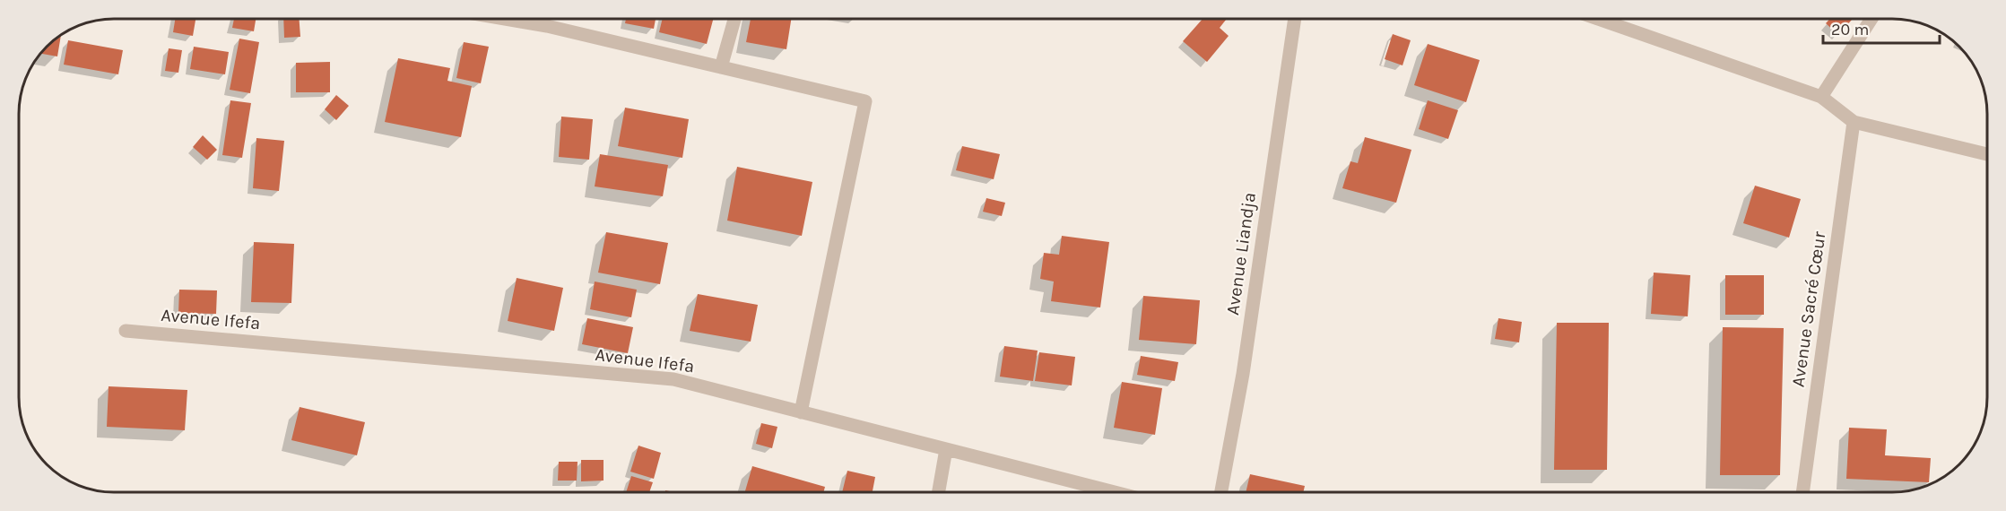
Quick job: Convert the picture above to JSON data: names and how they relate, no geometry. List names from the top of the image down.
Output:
{
  "streets": {
    "street": ["Avenue Liandja", "Avenue Sacré Cœur", "Avenue Ifefa"]
  },
  "scale_bar": "20 m"
}
